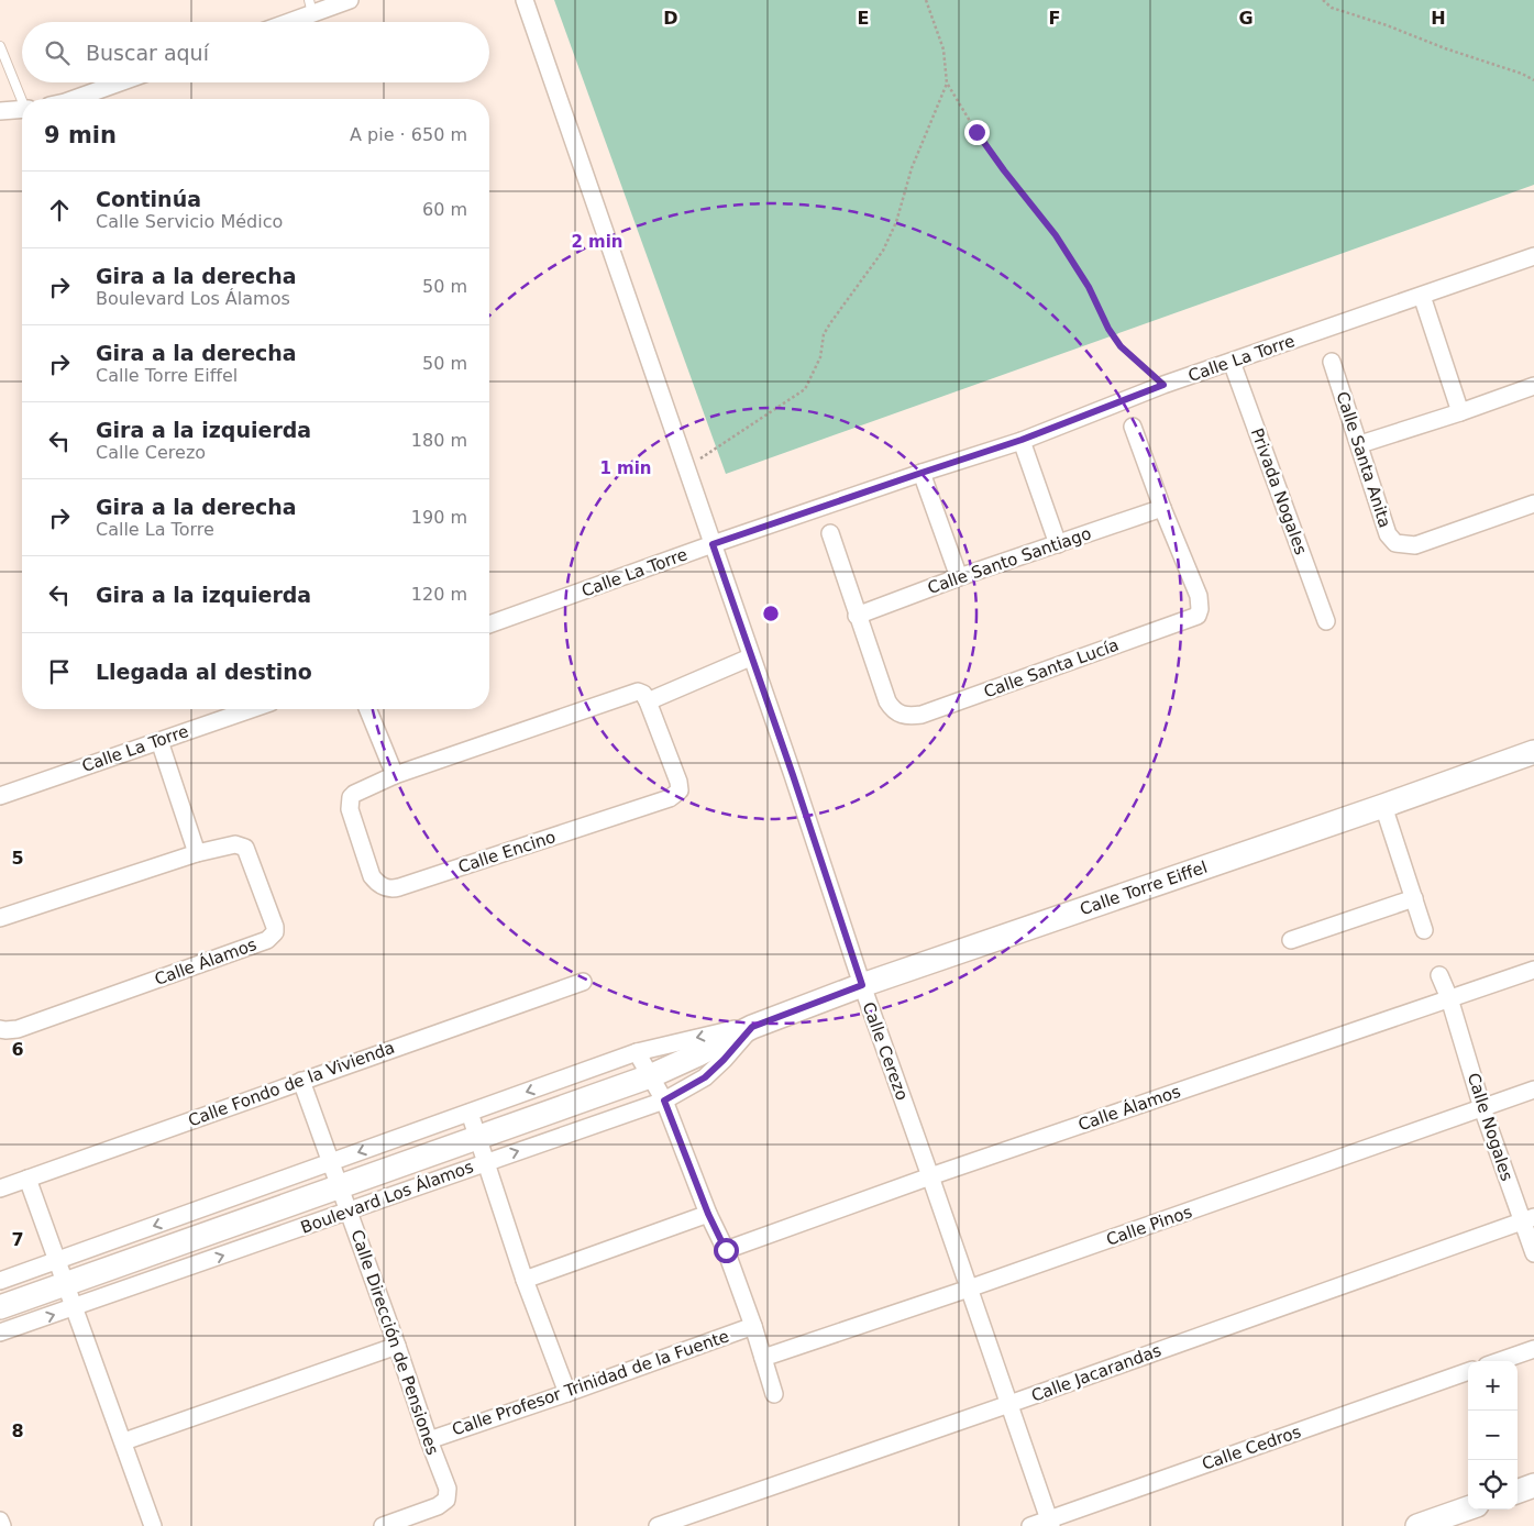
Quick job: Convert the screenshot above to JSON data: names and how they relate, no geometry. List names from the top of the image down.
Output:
{
  "streets": {
    "street": [
      "Calle La Torre",
      "Calle Santa Anita",
      "Privada Nogales",
      "Calle Santo Santiago",
      "Calle Santa Lucía",
      "Calle Encino",
      "Calle Torre Eiffel",
      "Calle Álamos",
      "Calle Cerezo",
      "Calle Fondo de la Vivienda",
      "Calle Nogales",
      "Boulevard Los Álamos",
      "Calle Pinos",
      "Calle Dirección de Pensiones",
      "Calle Jacarandas",
      "Calle Profesor Trinidad de la Fuente",
      "Calle Cedros"
    ]
  },
  "crossings": [
    ["Calle La Torre", "Privada Nogales"],
    ["Calle La Torre", "Calle Cerezo"],
    ["Calle Santo Santiago", "Calle Santa Lucía"],
    ["Calle Torre Eiffel", "Calle Cerezo"],
    ["Calle Torre Eiffel", "Boulevard Los Álamos"],
    ["Calle Álamos", "Calle Cerezo"],
    ["Calle Álamos", "Calle Nogales"],
    ["Calle Cerezo", "Calle Pinos"],
    ["Calle Cerezo", "Calle Jacarandas"],
    ["Calle Cerezo", "Calle Cedros"],
    ["Calle Fondo de la Vivienda", "Calle Dirección de Pensiones"],
    ["Calle Nogales", "Calle Pinos"],
    ["Calle Nogales", "Calle Jacarandas"],
    ["Boulevard Los Álamos", "Calle Dirección de Pensiones"],
    ["Calle Dirección de Pensiones", "Calle Profesor Trinidad de la Fuente"]
  ],
  "page": {
    "search": "Buscar aquí",
    "heading": ["9 min", "A pie · 650 m"],
    "list": [
      ["Continúa", "Calle Servicio Médico", "60 m"],
      ["Gira a la derecha", "Boulevard Los Álamos", "50 m"],
      ["Gira a la derecha", "Calle Torre Eiffel", "50 m"],
      ["Gira a la izquierda", "Calle Cerezo", "180 m"],
      ["Gira a la derecha", "Calle La Torre", "190 m"],
      ["Gira a la izquierda", "120 m"],
      "Llegada al destino"
    ],
    "map_buttons": ["+", "−"]
  },
  "grid": {
    "columns": [
      "D",
      "E",
      "F",
      "G",
      "H"
    ],
    "rows": [
      "5",
      "6",
      "7",
      "8"
    ]
  },
  "rings": ["2 min", "1 min"]
}
